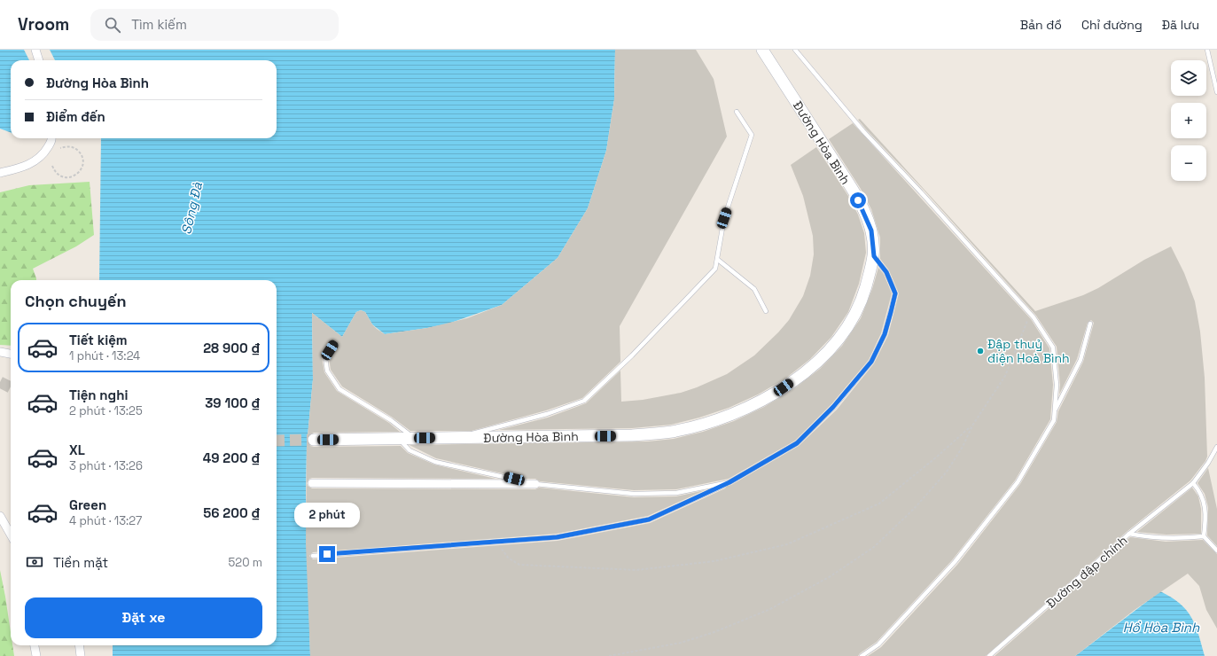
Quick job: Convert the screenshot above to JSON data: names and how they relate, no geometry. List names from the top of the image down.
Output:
{
  "streets": {
    "main road": ["Đường Hòa Bình"],
    "lane": ["Đường đập chính"]
  },
  "water": ["Sông Đà", "Hồ Hòa Bình"],
  "places": ["Đập thuỷ điện Hoà Bình"],
  "page": {
    "header": "Vroom",
    "search": "Tìm kiếm",
    "nav": ["Bản đồ", "Chỉ đường", "Đã lưu"],
    "map_buttons": ["+", "−"],
    "banner": ["Đường Hòa Bình", "Điểm đến"],
    "heading": "Chọn chuyến",
    "list": [
      {
        "name": "Tiết kiệm",
        "note": "1 phút · 13:24",
        "value": "28 900 ₫"
      },
      {
        "name": "Tiện nghi",
        "note": "2 phút · 13:25",
        "value": "39 100 ₫"
      },
      {
        "name": "XL",
        "note": "3 phút · 13:26",
        "value": "49 200 ₫"
      },
      {
        "name": "Green",
        "note": "4 phút · 13:27",
        "value": "56 200 ₫"
      }
    ],
    "bubble": "2 phút",
    "pay": ["Tiền mặt", "520 m"],
    "buttons": "Đặt xe"
  }
}
